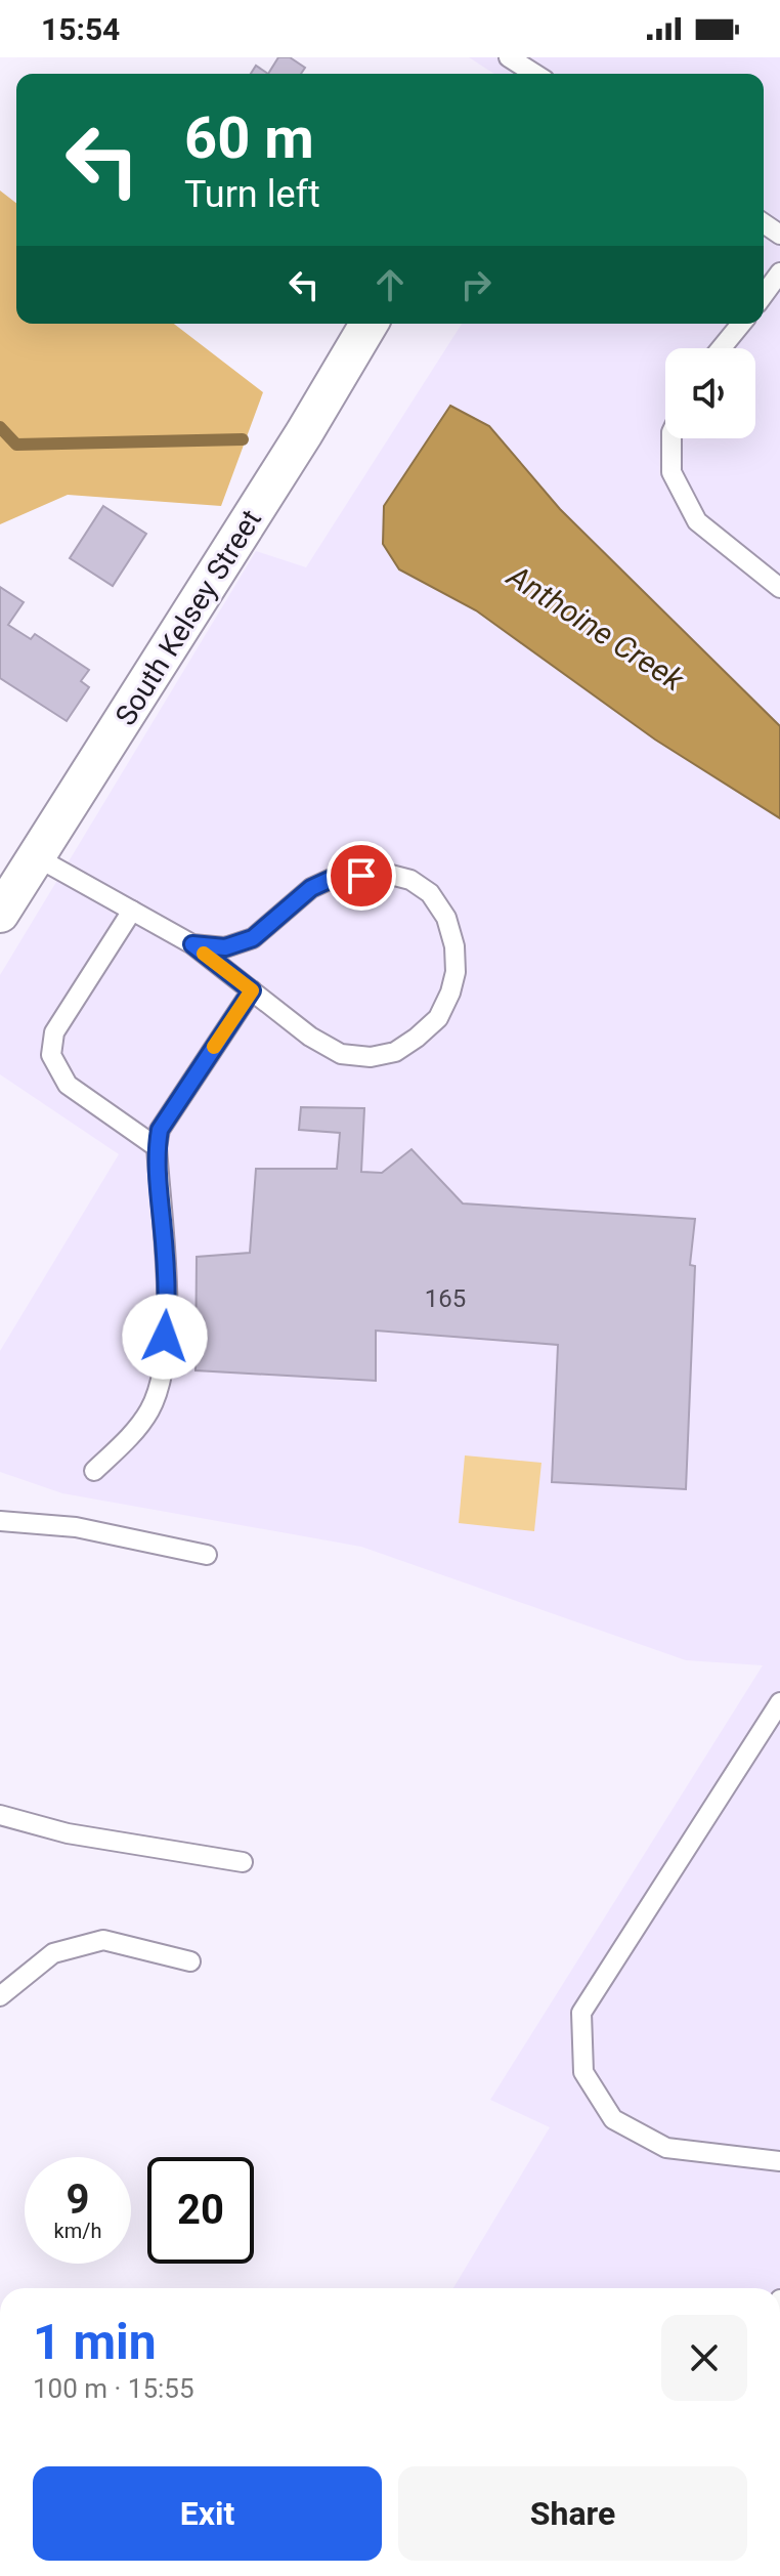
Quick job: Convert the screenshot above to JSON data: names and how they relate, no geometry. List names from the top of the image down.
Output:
{
  "streets": {
    "street": ["South Kelsey Street"]
  },
  "water": ["Anthoine Creek"],
  "house_numbers": ["165"],
  "page": {
    "status": "15:54",
    "turn": ["60 m", "Turn left"],
    "speed": "9 km/h",
    "limit": "20",
    "heading": ["1 min", "100 m · 15:55"],
    "buttons": ["Exit", "Share"]
  }
}
